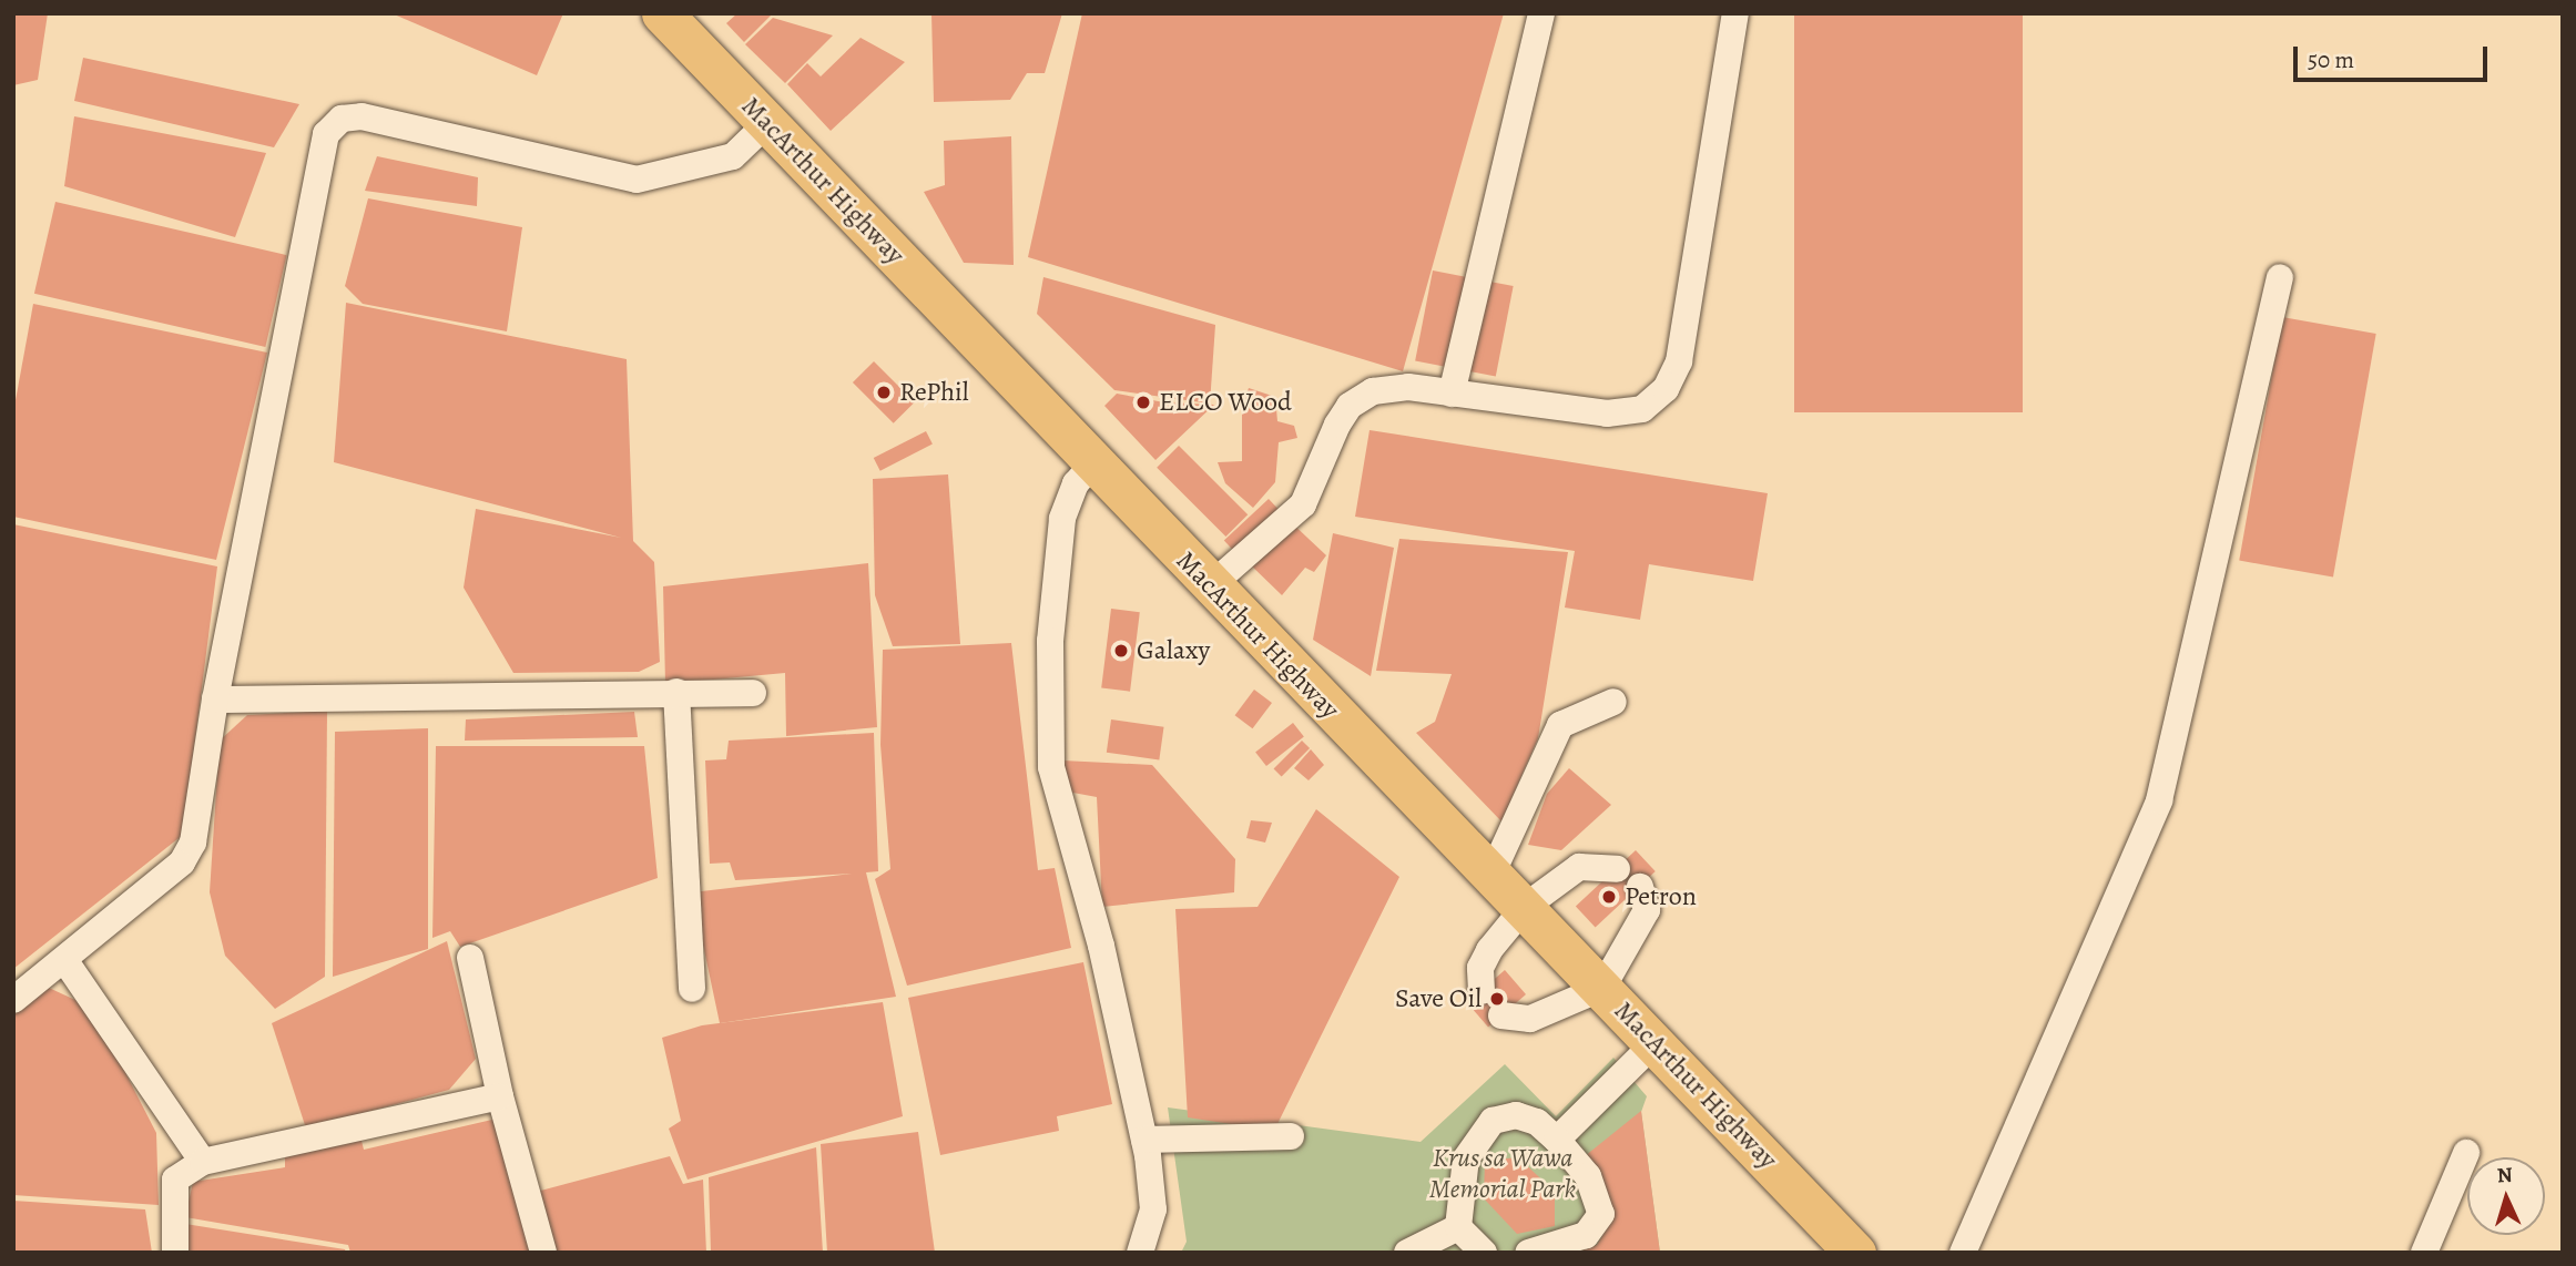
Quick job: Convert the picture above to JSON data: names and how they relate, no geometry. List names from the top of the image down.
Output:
{
  "streets": {
    "highway": ["MacArthur Highway"]
  },
  "parks": ["Krus sa Wawa Memorial Park"],
  "places": [
    "RePhil",
    "ELCO Wood",
    "Galaxy",
    "Petron",
    "Save Oil"
  ],
  "scale_bar": "50 m",
  "north": "top"
}
